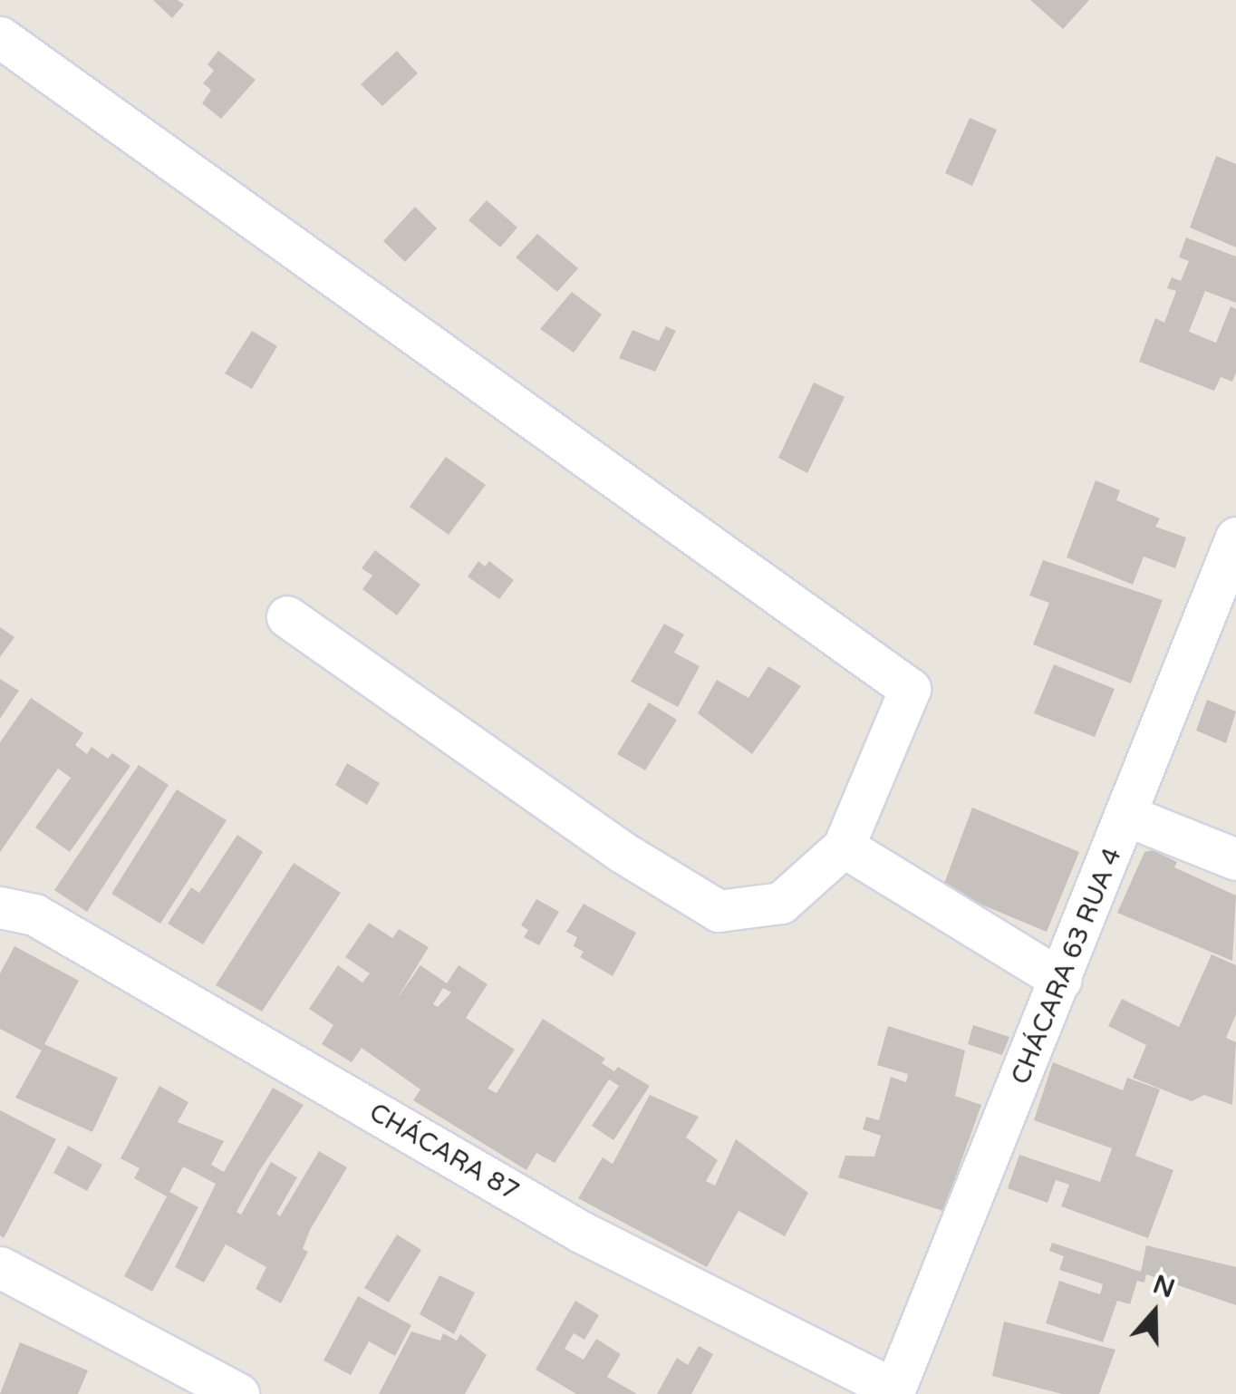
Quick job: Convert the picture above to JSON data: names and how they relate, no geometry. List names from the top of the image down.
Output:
{
  "streets": {
    "street": ["CHÁCARA 63 RUA 4", "CHÁCARA 87"]
  },
  "crossings": [
    ["CHÁCARA 63 RUA 4", "CHÁCARA 87"]
  ],
  "north": "top"
}
